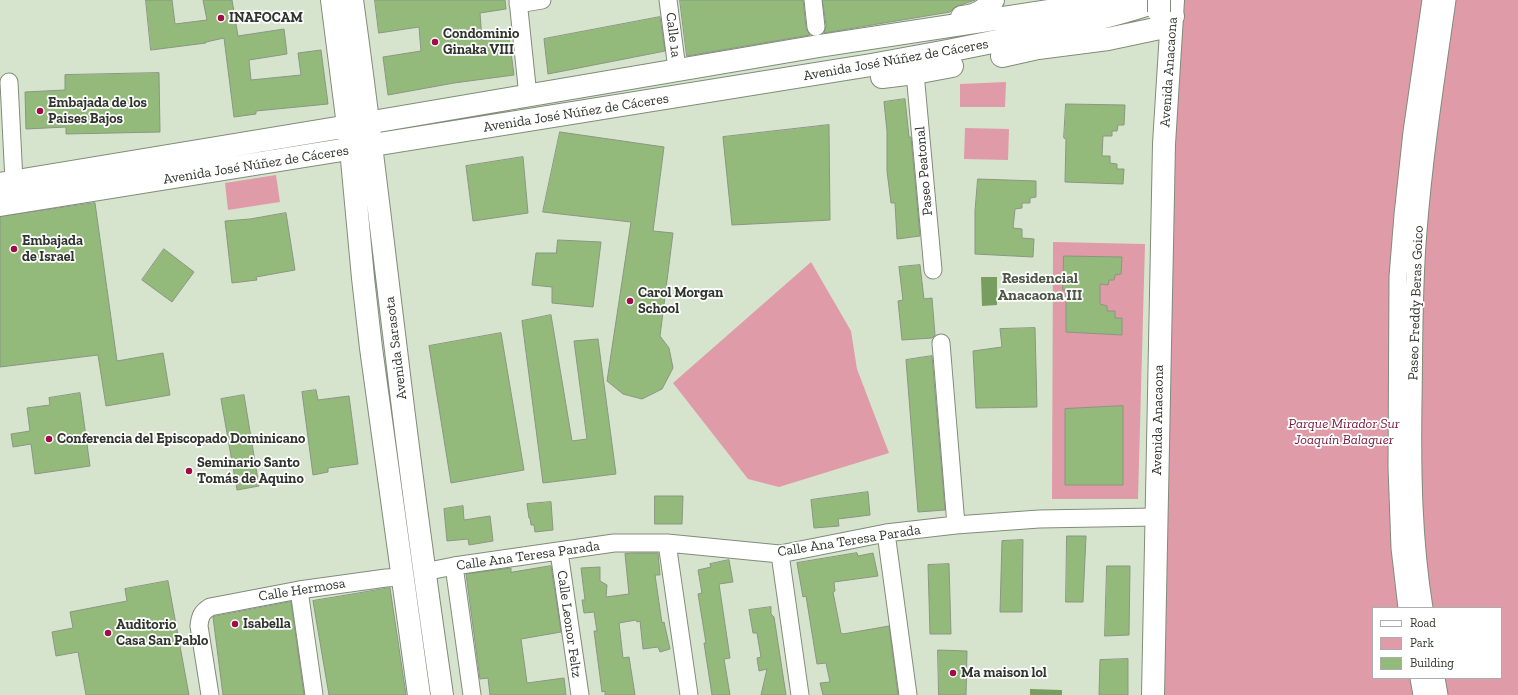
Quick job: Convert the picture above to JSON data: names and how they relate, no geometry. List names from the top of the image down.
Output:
{
  "streets": {
    "main road": ["Avenida José Núñez de Cáceres", "Avenida Anacaona", "Avenida Sarasota"],
    "street": [
      "Calle 1a",
      "Paseo Peatonal",
      "Paseo Freddy Beras Goico",
      "Calle Ana Teresa Parada",
      "Calle Hermosa",
      "Calle Leonor Feltz"
    ]
  },
  "crossings": [
    ["Calle 1a", "Avenida José Núñez de Cáceres"],
    ["Avenida José Núñez de Cáceres", "Avenida Anacaona"],
    ["Avenida José Núñez de Cáceres", "Avenida Sarasota"],
    ["Avenida Anacaona", "Calle Ana Teresa Parada"],
    ["Avenida Sarasota", "Calle Ana Teresa Parada"],
    ["Avenida Sarasota", "Calle Hermosa"],
    ["Calle Ana Teresa Parada", "Calle Leonor Feltz"]
  ],
  "districts": ["Residencial Anacaona III"],
  "parks": ["Parque Mirador Sur Joaquín Balaguer"],
  "places": [
    "INAFOCAM",
    "Condominio Ginaka VIII",
    "Embajada de los Paises Bajos",
    "Embajada de Israel",
    "Carol Morgan School",
    "Conferencia del Episcopado Dominicano",
    "Seminario Santo Tomás de Aquino",
    "Isabella",
    "Auditorio Casa San Pablo",
    "Ma maison lol"
  ],
  "legend": ["Road", "Park", "Building"]
}
